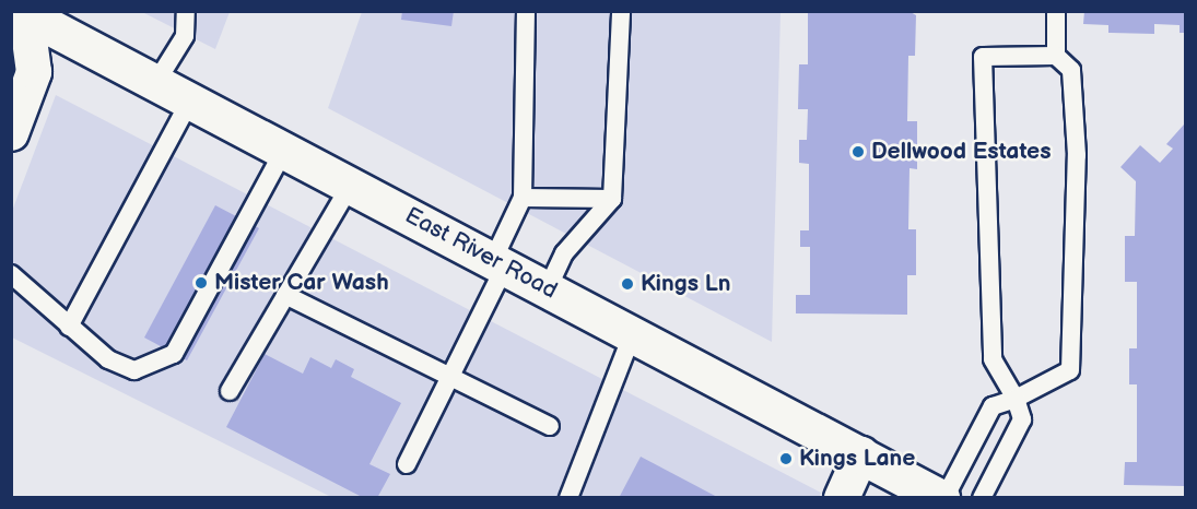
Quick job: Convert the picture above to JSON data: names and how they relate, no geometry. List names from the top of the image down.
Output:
{
  "streets": {
    "main road": ["East River Road"]
  },
  "places": [
    "Dellwood Estates",
    "Mister Car Wash",
    "Kings Ln",
    "Kings Lane"
  ]
}
